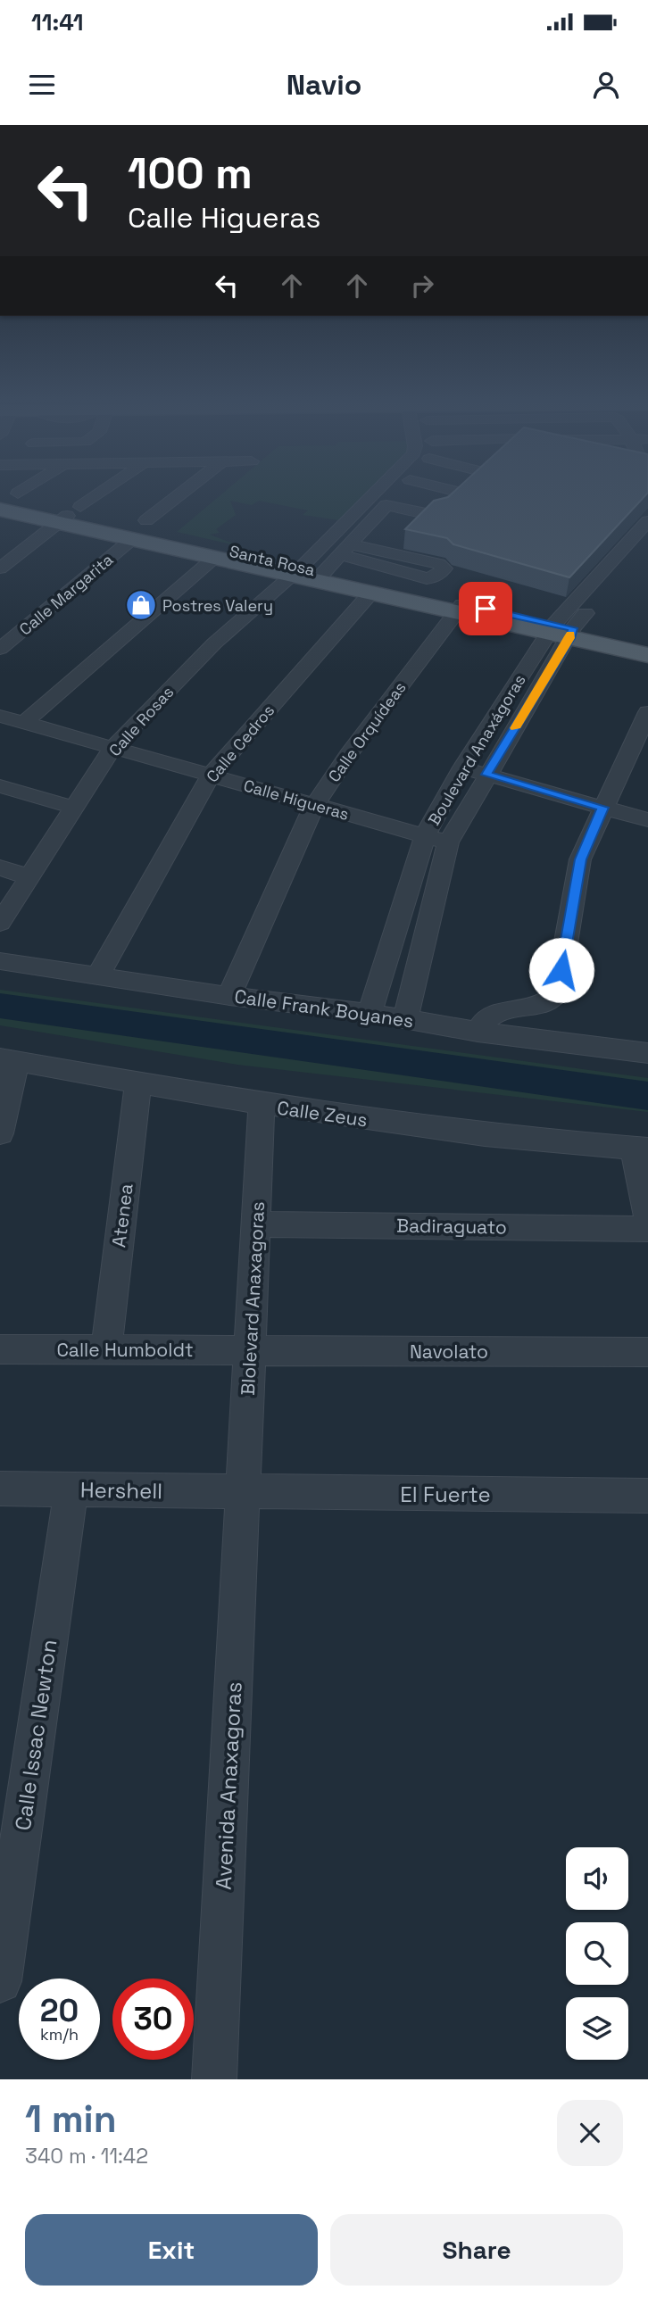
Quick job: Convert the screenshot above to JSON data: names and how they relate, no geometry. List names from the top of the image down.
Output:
{
  "streets": {
    "main road": ["Santa Rosa"],
    "street": [
      "Calle Margarita",
      "Calle Rosas",
      "Calle Orquídeas",
      "Calle Cedros",
      "Boulevard Anaxágoras",
      "Calle Higueras",
      "Calle Frank Boyanes",
      "Calle Zeus",
      "Atenea",
      "Badiraguato",
      "Blolevard Anaxagoras",
      "Calle Humboldt",
      "Navolato",
      "Hershell",
      "El Fuerte",
      "Calle Issac Newton",
      "Avenida Anaxagoras"
    ]
  },
  "crossings": [
    ["Santa Rosa", "Calle Rosas"],
    ["Calle Rosas", "Calle Higueras"],
    ["Calle Orquídeas", "Calle Higueras"],
    ["Calle Orquídeas", "Calle Frank Boyanes"],
    ["Calle Cedros", "Calle Higueras"],
    ["Calle Cedros", "Calle Frank Boyanes"],
    ["Boulevard Anaxágoras", "Calle Higueras"],
    ["Boulevard Anaxágoras", "Calle Frank Boyanes"],
    ["Calle Zeus", "Atenea"],
    ["Calle Zeus", "Blolevard Anaxagoras"],
    ["Atenea", "Calle Humboldt"],
    ["Badiraguato", "Blolevard Anaxagoras"],
    ["Blolevard Anaxagoras", "Calle Humboldt"],
    ["Blolevard Anaxagoras", "Navolato"],
    ["Blolevard Anaxagoras", "Hershell"],
    ["Blolevard Anaxagoras", "El Fuerte"],
    ["Blolevard Anaxagoras", "Avenida Anaxagoras"],
    ["Calle Humboldt", "Navolato"],
    ["Hershell", "El Fuerte"],
    ["Hershell", "Calle Issac Newton"],
    ["Hershell", "Avenida Anaxagoras"],
    ["El Fuerte", "Avenida Anaxagoras"]
  ],
  "places": {
    "shop": ["Postres Valery"]
  },
  "page": {
    "status": "11:41",
    "header": "Navio",
    "turn": ["100 m", "Calle Higueras"],
    "speed": "20 km/h",
    "limit": "30",
    "heading": ["1 min", "340 m · 11:42"],
    "buttons": ["Exit", "Share"]
  }
}
